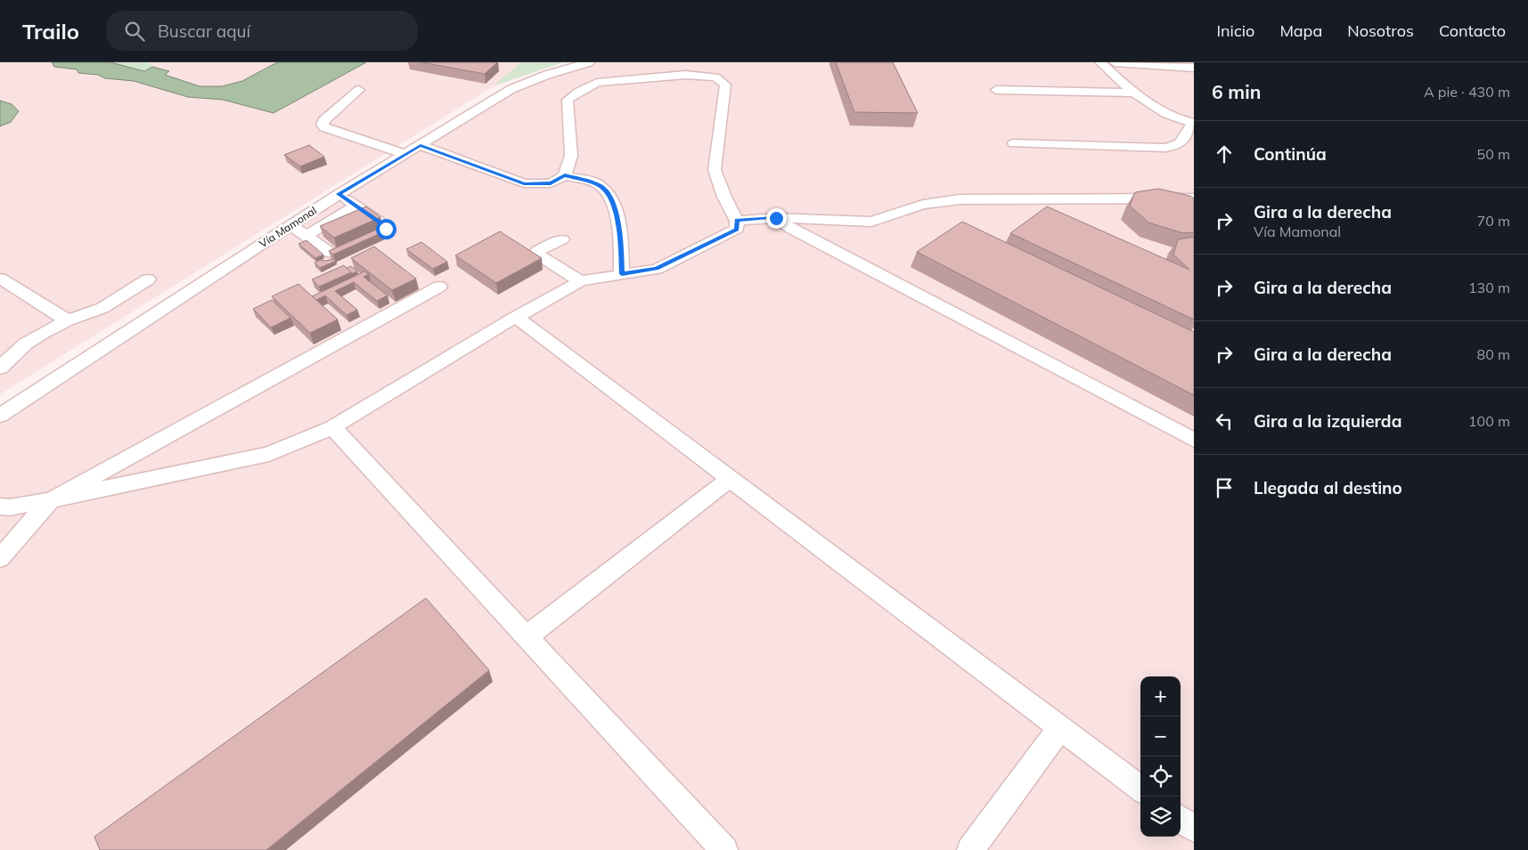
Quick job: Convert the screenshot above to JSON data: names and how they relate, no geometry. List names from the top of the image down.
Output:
{
  "streets": {
    "street": ["Vía Mamonal"]
  },
  "page": {
    "header": "Trailo",
    "search": "Buscar aquí",
    "nav": [
      "Inicio",
      "Mapa",
      "Nosotros",
      "Contacto"
    ],
    "heading": ["6 min", "A pie · 430 m"],
    "list": [
      ["Continúa", "50 m"],
      ["Gira a la derecha", "Vía Mamonal", "70 m"],
      ["Gira a la derecha", "130 m"],
      ["Gira a la derecha", "80 m"],
      ["Gira a la izquierda", "100 m"],
      "Llegada al destino"
    ],
    "map_buttons": ["+", "−"]
  }
}
